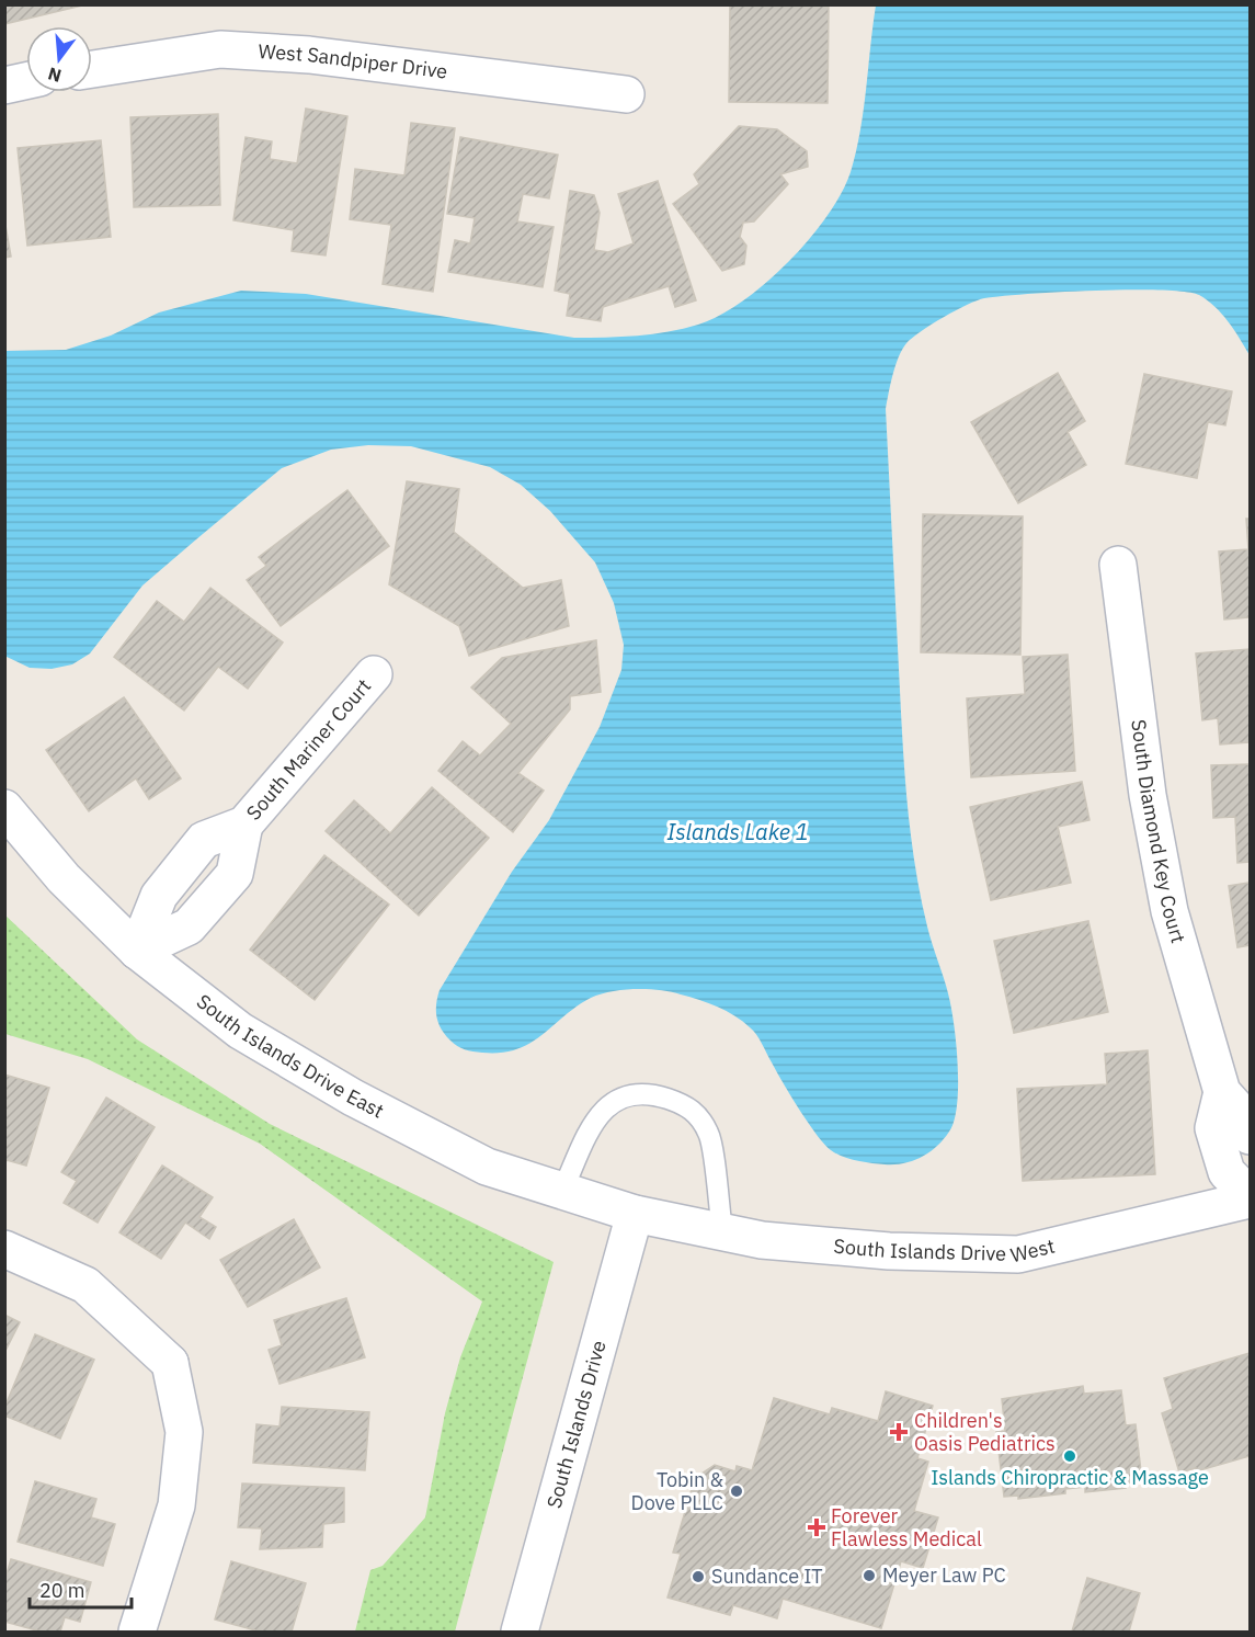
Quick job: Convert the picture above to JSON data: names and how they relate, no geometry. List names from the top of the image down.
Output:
{
  "streets": {
    "street": [
      "West Sandpiper Drive",
      "South Mariner Court",
      "South Diamond Key Court",
      "South Islands Drive East",
      "South Islands Drive West",
      "South Islands Drive"
    ]
  },
  "crossings": [
    ["South Mariner Court", "South Islands Drive East"],
    ["South Diamond Key Court", "South Islands Drive West"],
    ["South Islands Drive East", "South Islands Drive West"],
    ["South Islands Drive East", "South Islands Drive"],
    ["South Islands Drive West", "South Islands Drive"]
  ],
  "water": ["Islands Lake 1"],
  "places": {
    "health": ["Children's Oasis Pediatrics", "Forever Flawless Medical"],
    "other": [
      "Islands Chiropractic & Massage",
      "Tobin & Dove PLLC",
      "Meyer Law PC",
      "Sundance IT"
    ]
  },
  "scale_bar": "20 m",
  "north": "bottom"
}
